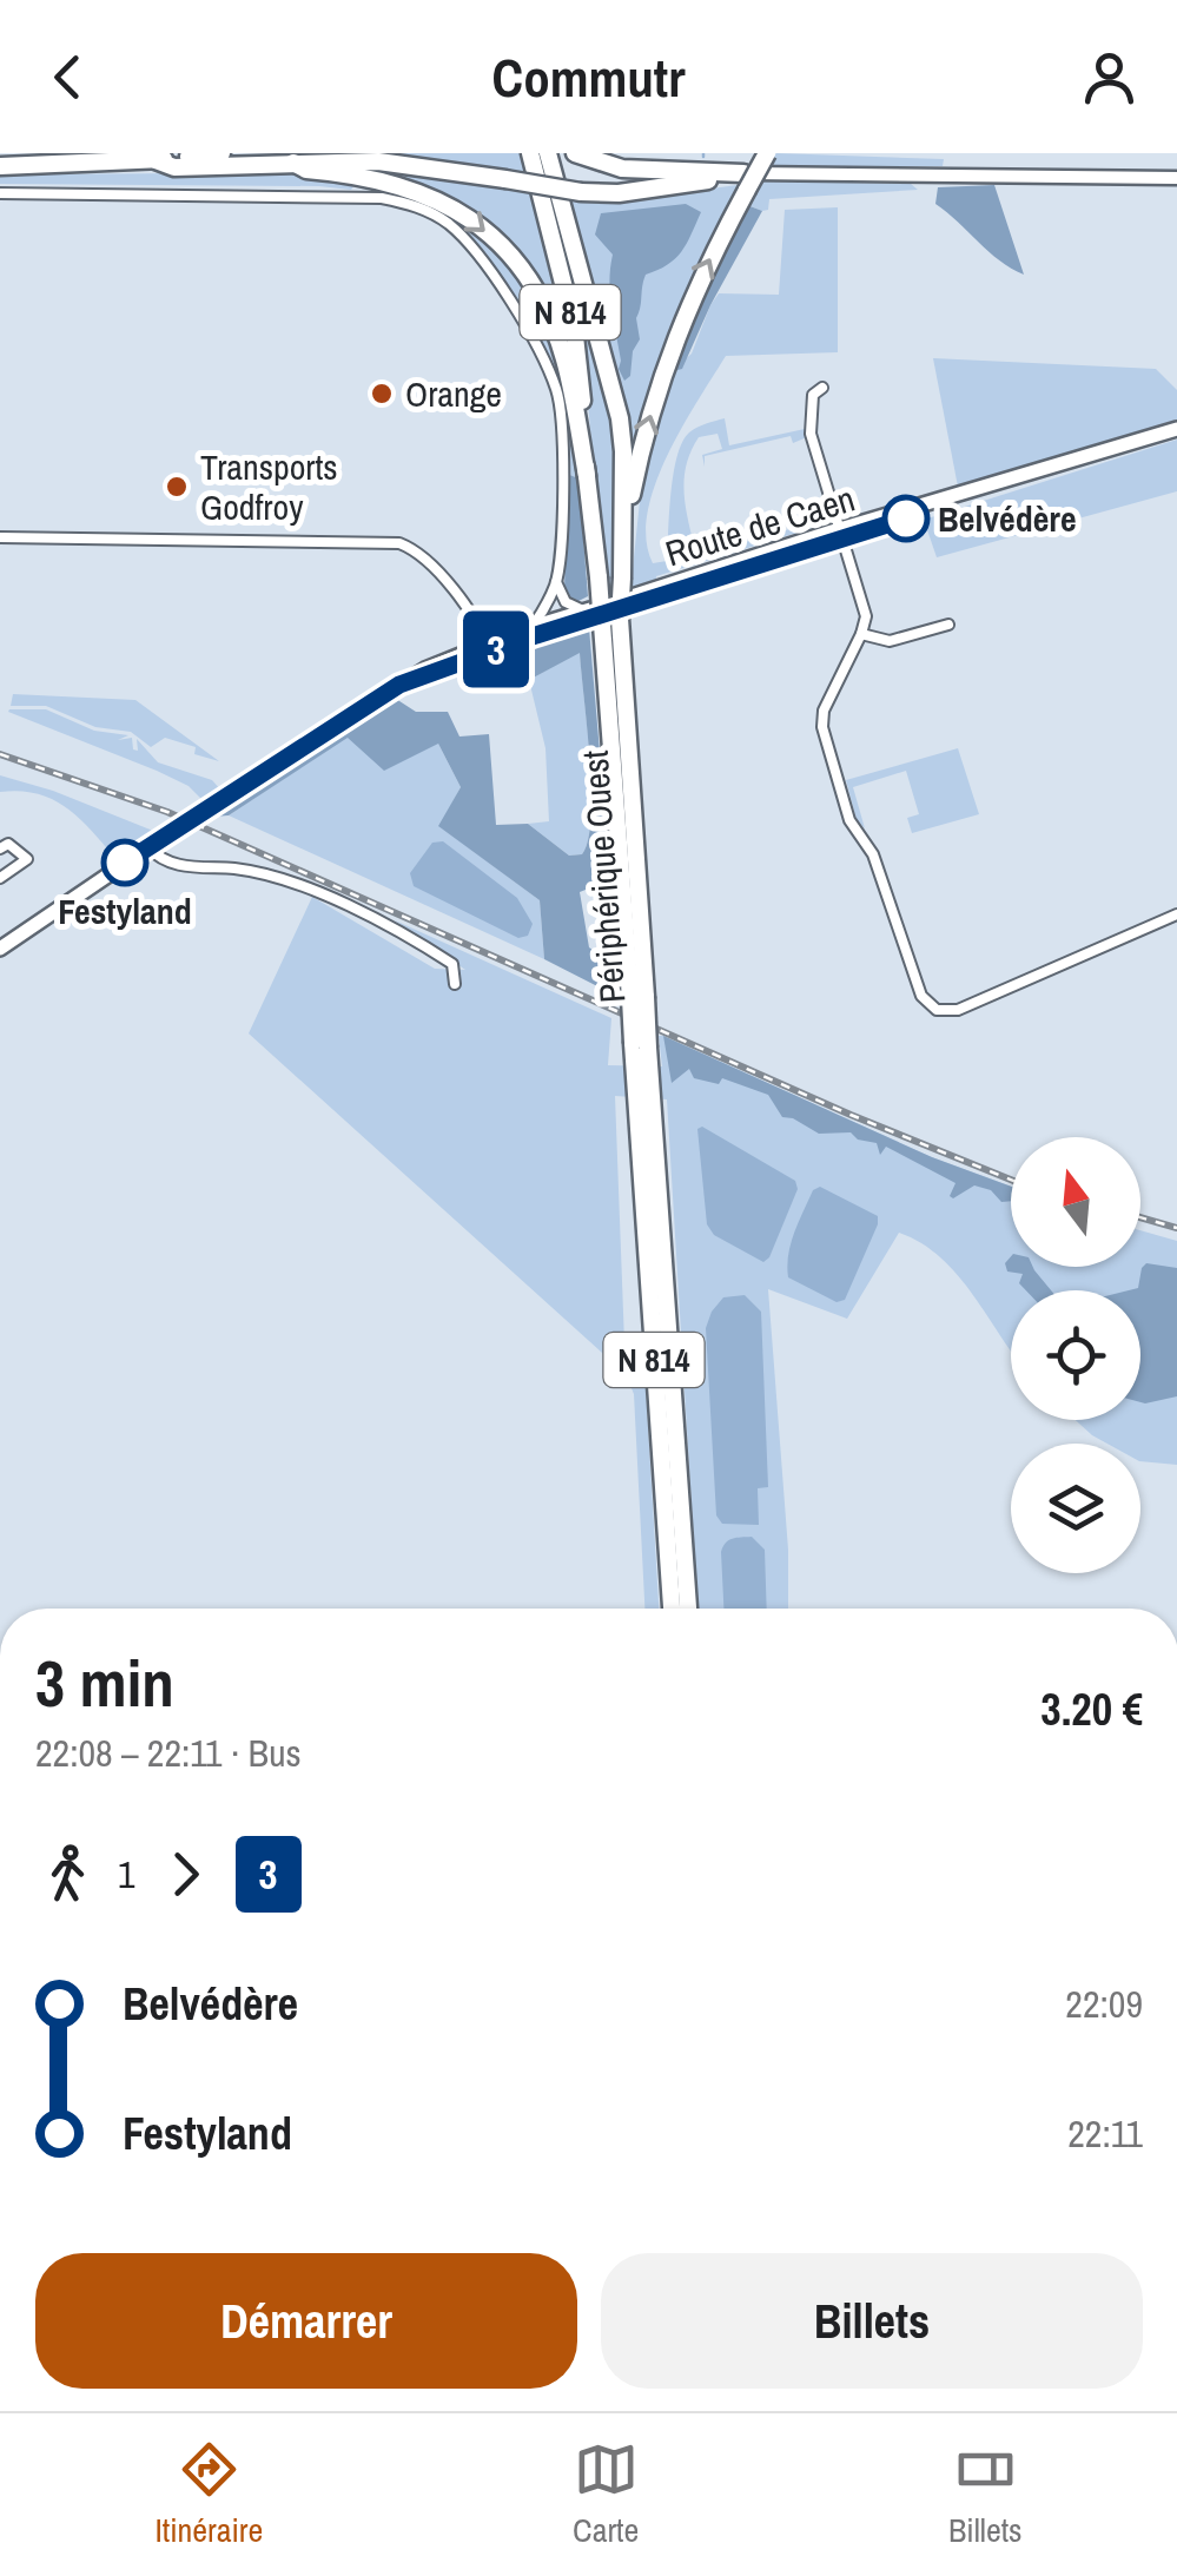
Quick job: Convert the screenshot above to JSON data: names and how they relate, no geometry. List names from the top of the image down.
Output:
{
  "streets": {
    "highway": ["N 814", "Périphérique Ouest"],
    "main road": ["Route de Caen"]
  },
  "crossings": [
    ["Route de Caen", "Périphérique Ouest"]
  ],
  "places": [
    "Orange",
    "Transports Godfroy",
    "Belvédère",
    "Festyland"
  ],
  "lines": ["bus line 3"],
  "north": "top",
  "page": {
    "header": "Commutr",
    "on_map": "3",
    "heading": ["3 min", "22:08 – 22:11 · Bus", "3.20 €"],
    "legs": ["1", "3"],
    "list": [
      {
        "name": "Belvédère",
        "value": "22:09"
      },
      {
        "name": "Festyland",
        "value": "22:11"
      }
    ],
    "buttons": ["Démarrer", "Billets"],
    "tabs": ["Itinéraire", "Carte", "Billets"]
  }
}
